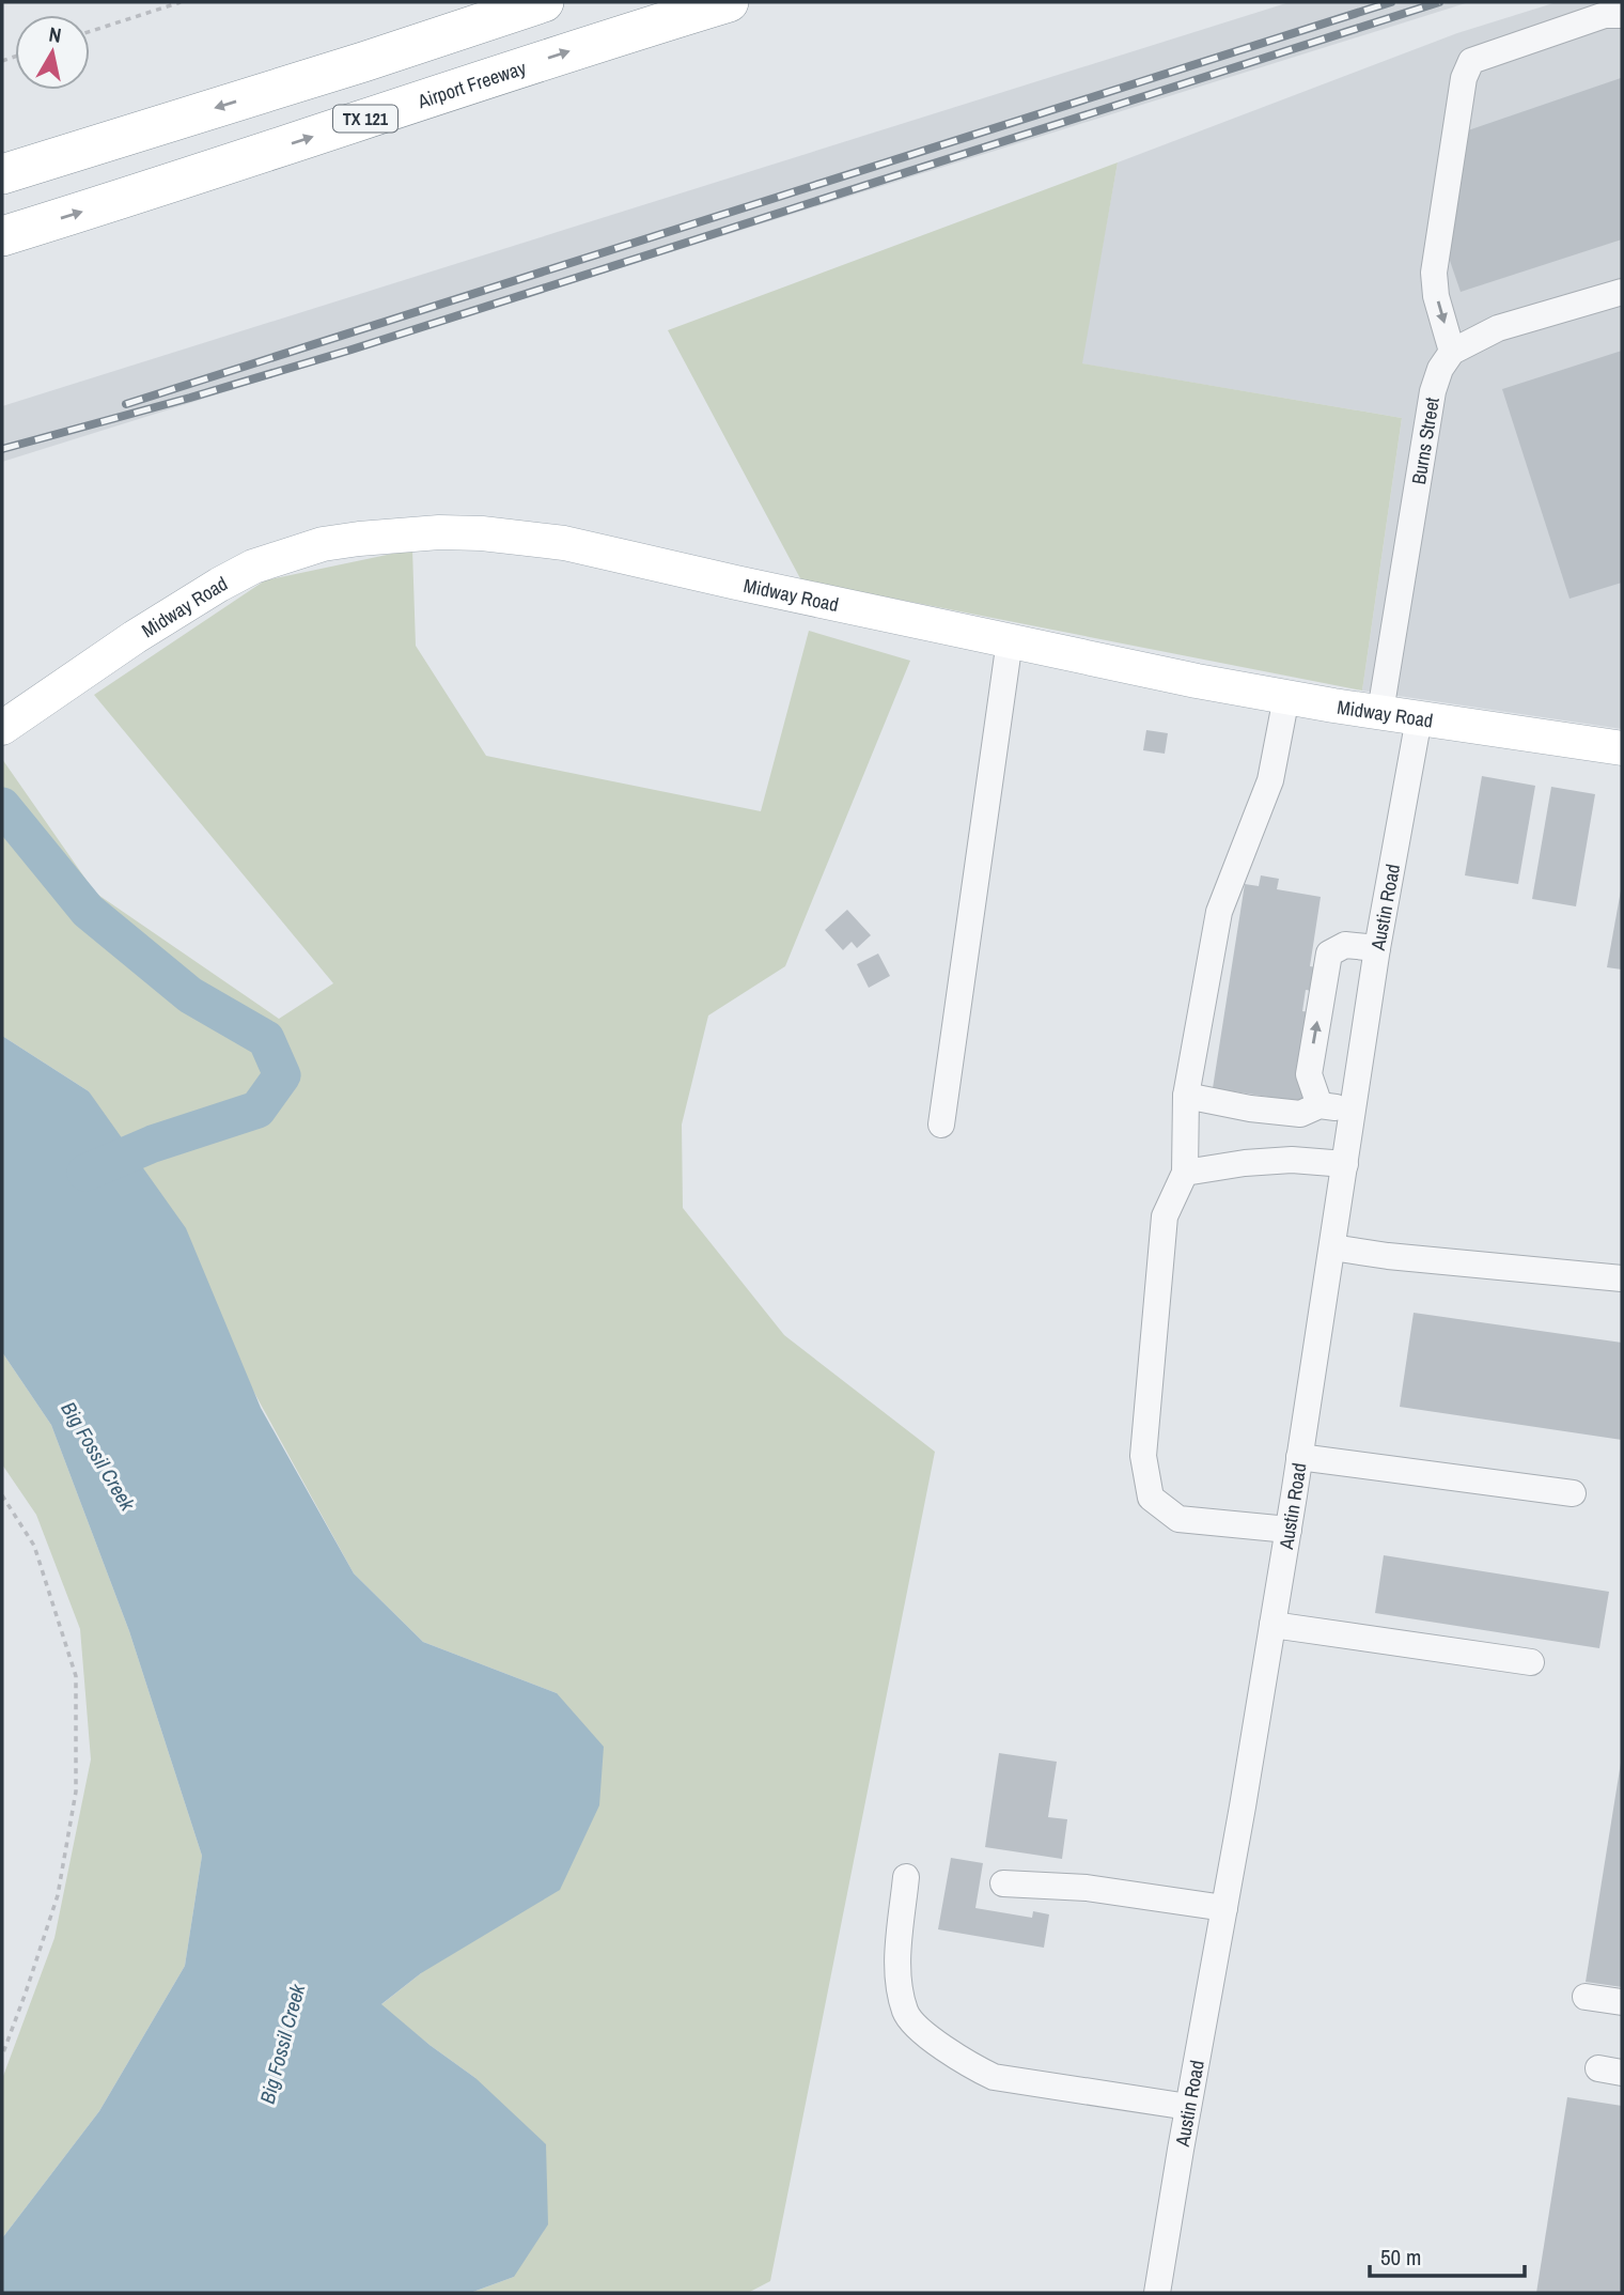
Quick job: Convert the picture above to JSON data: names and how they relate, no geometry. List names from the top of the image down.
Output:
{
  "streets": {
    "highway": ["Airport Freeway", "TX 121"],
    "main road": ["Midway Road"],
    "street": ["Burns Street", "Austin Road"]
  },
  "crossings": [
    ["Burns Street", "Midway Road"],
    ["Midway Road", "Austin Road"]
  ],
  "water": ["Big Fossil Creek"],
  "scale_bar": "50 m",
  "north": "top"
}
